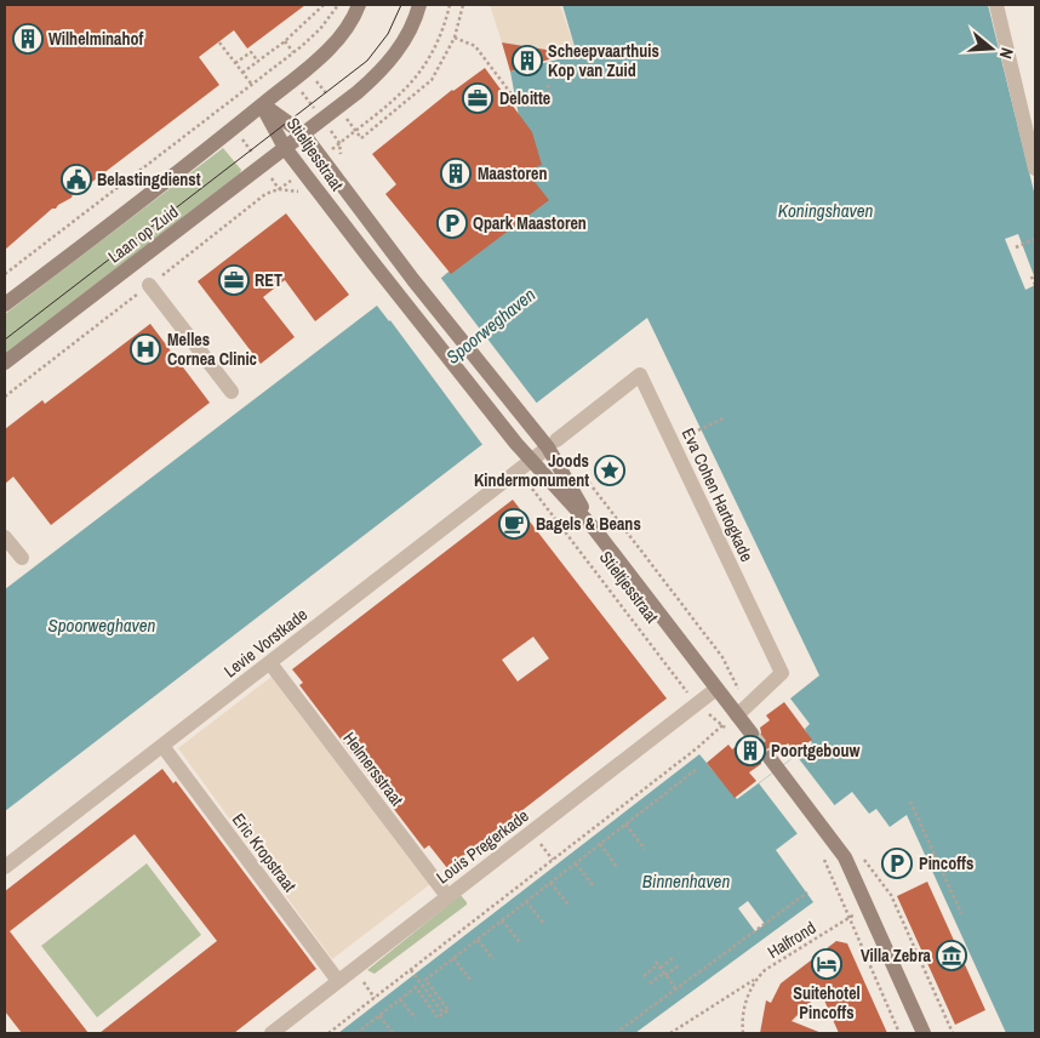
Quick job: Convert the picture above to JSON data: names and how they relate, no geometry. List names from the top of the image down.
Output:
{
  "streets": {
    "street": [
      "Stieltjesstraat",
      "Laan op Zuid",
      "Eva Cohen Hartogkade",
      "Levie Vorstkade",
      "Helmersstraat",
      "Louis Pregerkade",
      "Eric Kropstraat"
    ],
    "path": ["Halfrond"]
  },
  "crossings": [
    ["Stieltjesstraat", "Laan op Zuid"],
    ["Stieltjesstraat", "Eva Cohen Hartogkade"],
    ["Stieltjesstraat", "Levie Vorstkade"],
    ["Stieltjesstraat", "Louis Pregerkade"],
    ["Eva Cohen Hartogkade", "Levie Vorstkade"],
    ["Levie Vorstkade", "Helmersstraat"],
    ["Levie Vorstkade", "Eric Kropstraat"],
    ["Helmersstraat", "Louis Pregerkade"],
    ["Louis Pregerkade", "Eric Kropstraat"]
  ],
  "water": ["Koningshaven", "Spoorweghaven", "Binnenhaven"],
  "places": {
    "building": [
      "Wilhelminahof",
      "Scheepvaarthuis Kop van Zuid",
      "Maastoren",
      "Poortgebouw"
    ],
    "office": ["Deloitte", "RET"],
    "public building": ["Belastingdienst"],
    "parking": ["Qpark Maastoren", "Pincoffs"],
    "hospital": ["Melles Cornea Clinic"],
    "place": ["Joods Kindermonument"],
    "cafe": ["Bagels & Beans"],
    "museum": ["Villa Zebra"],
    "hotel": ["Suitehotel Pincoffs"]
  },
  "north": "right"
}
